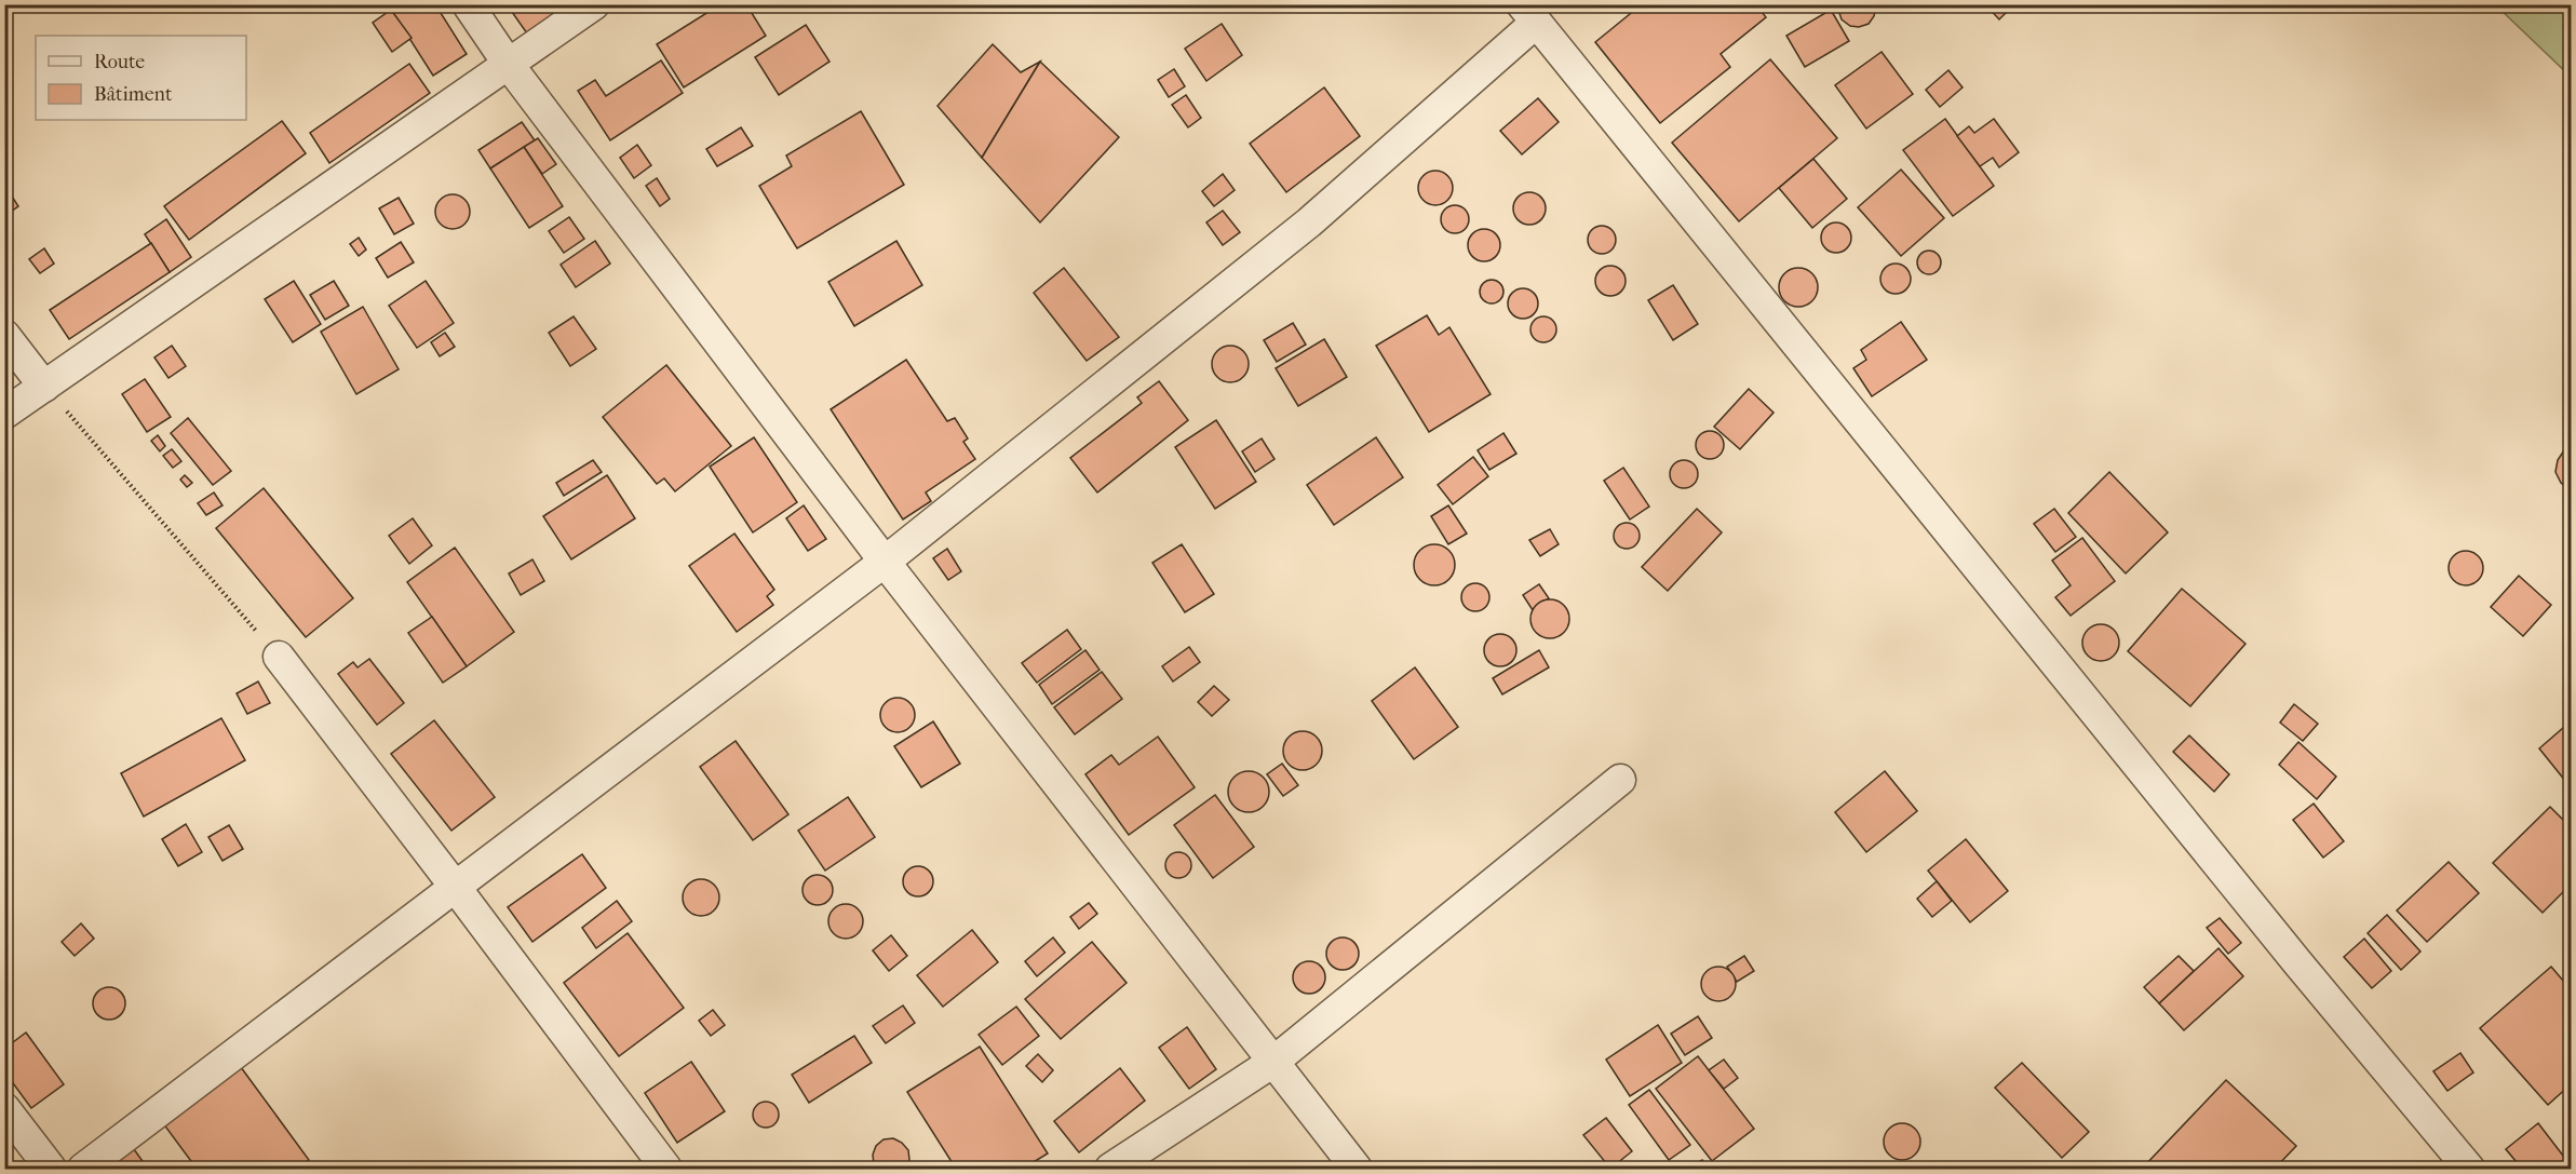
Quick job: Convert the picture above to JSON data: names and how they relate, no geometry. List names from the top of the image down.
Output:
{
  "legend": ["Route", "Bâtiment"]
}
